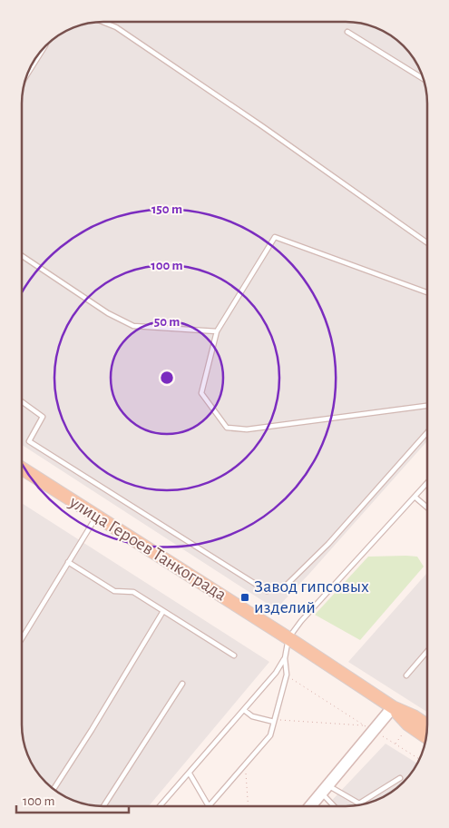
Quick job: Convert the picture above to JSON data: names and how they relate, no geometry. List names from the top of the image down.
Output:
{
  "streets": {
    "main road": ["улица Героев Танкограда"]
  },
  "places": {
    "transit": ["Завод гипсовых изделий"]
  },
  "scale_bar": "100 m",
  "rings": ["150 m", "100 m", "50 m"]
}
